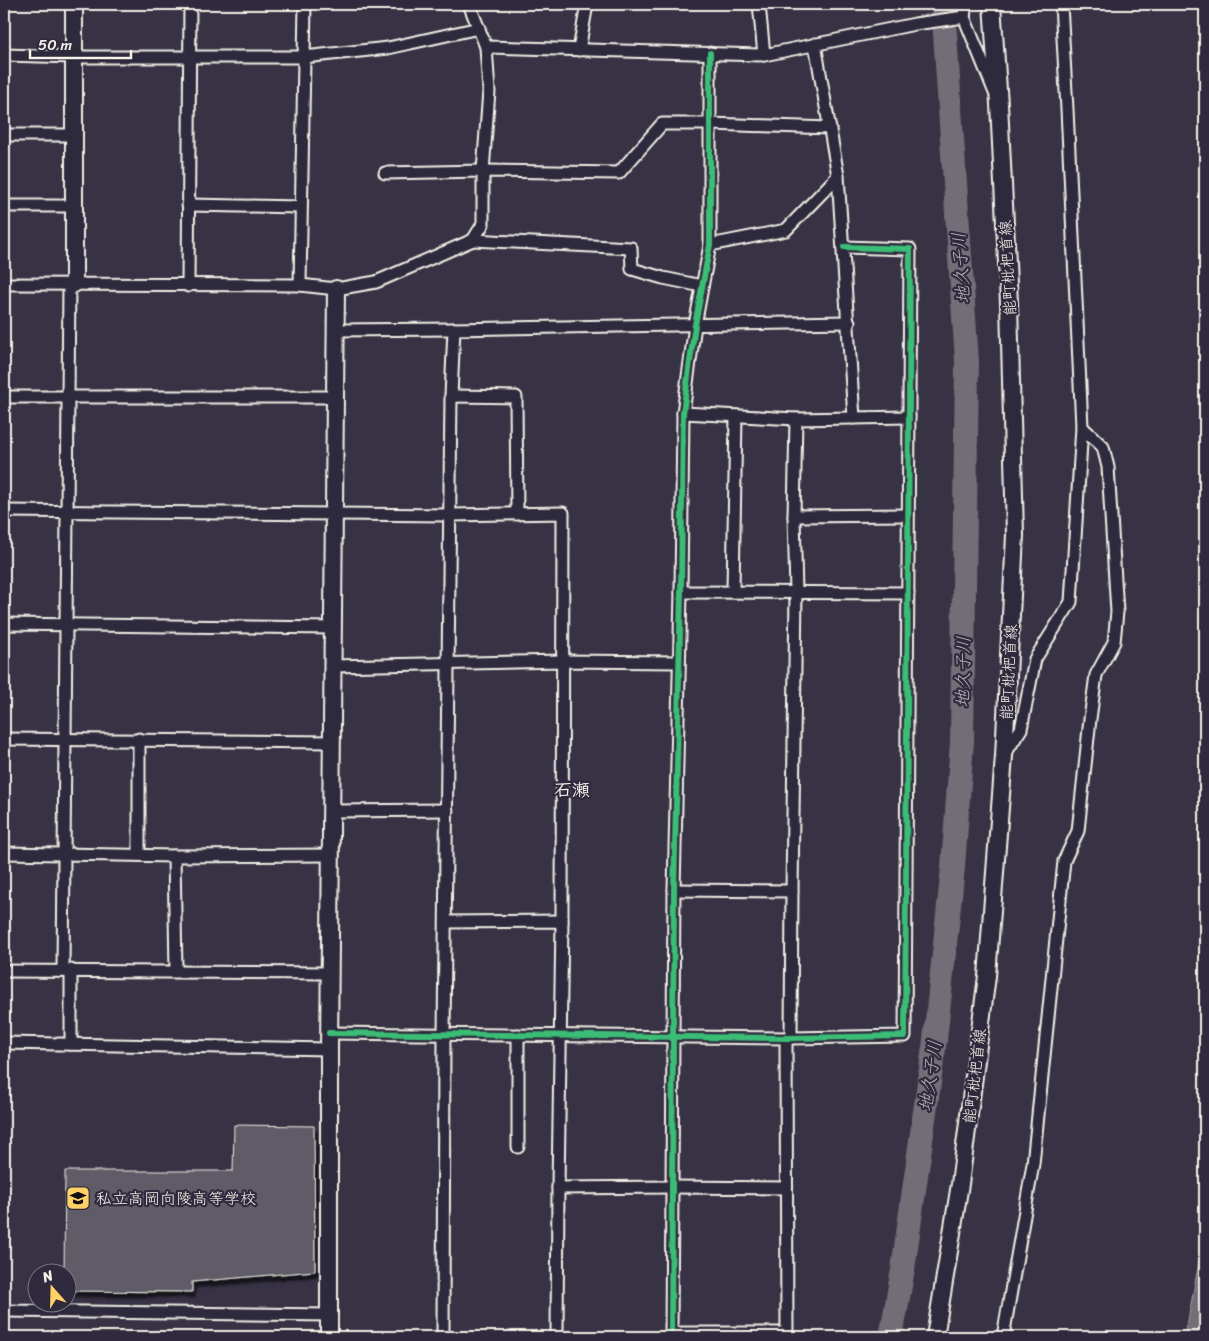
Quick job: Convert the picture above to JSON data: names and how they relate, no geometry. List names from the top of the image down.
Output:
{
  "streets": {
    "main road": ["能町枇杷首線"]
  },
  "districts": ["石瀬"],
  "water": ["地久子川"],
  "places": {
    "school or university": ["私立高岡向陵高等学校"]
  },
  "scale_bar": "50 m",
  "north": "top"
}
